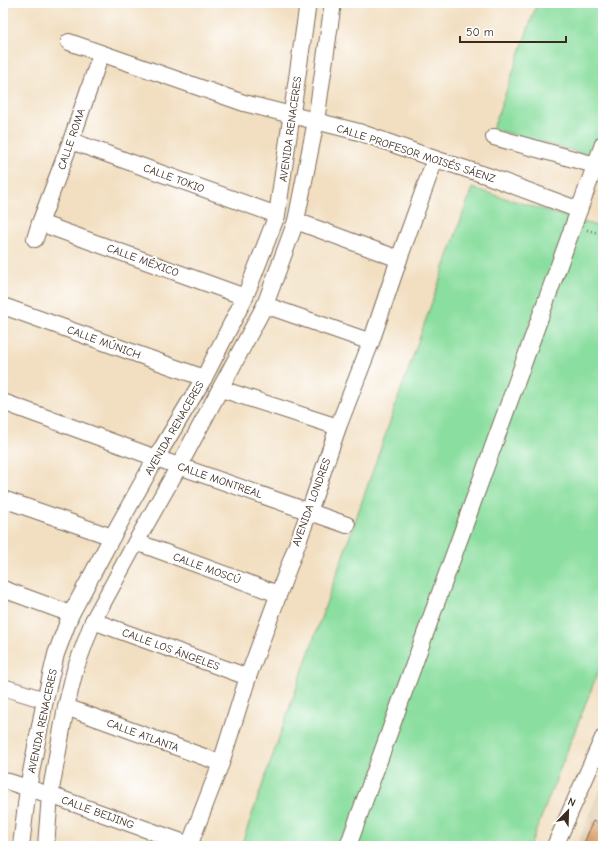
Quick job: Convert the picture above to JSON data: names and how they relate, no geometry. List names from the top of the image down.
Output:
{
  "streets": {
    "street": [
      "AVENIDA RENACERES",
      "CALLE ROMA",
      "CALLE PROFESOR MOISÉS SÁENZ",
      "CALLE TOKIO",
      "CALLE MÉXICO",
      "CALLE MÚNICH",
      "CALLE MONTREAL",
      "AVENIDA LONDRES",
      "CALLE MOSCÚ",
      "CALLE LOS ÁNGELES",
      "CALLE ATLANTA",
      "CALLE BEIJING"
    ]
  },
  "crossings": [
    ["AVENIDA RENACERES", "CALLE PROFESOR MOISÉS SÁENZ"],
    ["AVENIDA RENACERES", "CALLE TOKIO"],
    ["AVENIDA RENACERES", "CALLE MÉXICO"],
    ["AVENIDA RENACERES", "CALLE MÚNICH"],
    ["AVENIDA RENACERES", "CALLE MONTREAL"],
    ["AVENIDA RENACERES", "CALLE MOSCÚ"],
    ["AVENIDA RENACERES", "CALLE LOS ÁNGELES"],
    ["AVENIDA RENACERES", "CALLE ATLANTA"],
    ["AVENIDA RENACERES", "CALLE BEIJING"],
    ["CALLE ROMA", "CALLE PROFESOR MOISÉS SÁENZ"],
    ["CALLE ROMA", "CALLE TOKIO"],
    ["CALLE ROMA", "CALLE MÉXICO"],
    ["CALLE PROFESOR MOISÉS SÁENZ", "AVENIDA LONDRES"],
    ["CALLE MONTREAL", "AVENIDA LONDRES"],
    ["AVENIDA LONDRES", "CALLE MOSCÚ"],
    ["AVENIDA LONDRES", "CALLE LOS ÁNGELES"],
    ["AVENIDA LONDRES", "CALLE ATLANTA"],
    ["AVENIDA LONDRES", "CALLE BEIJING"]
  ],
  "scale_bar": "50 m",
  "north": "top right"
}
